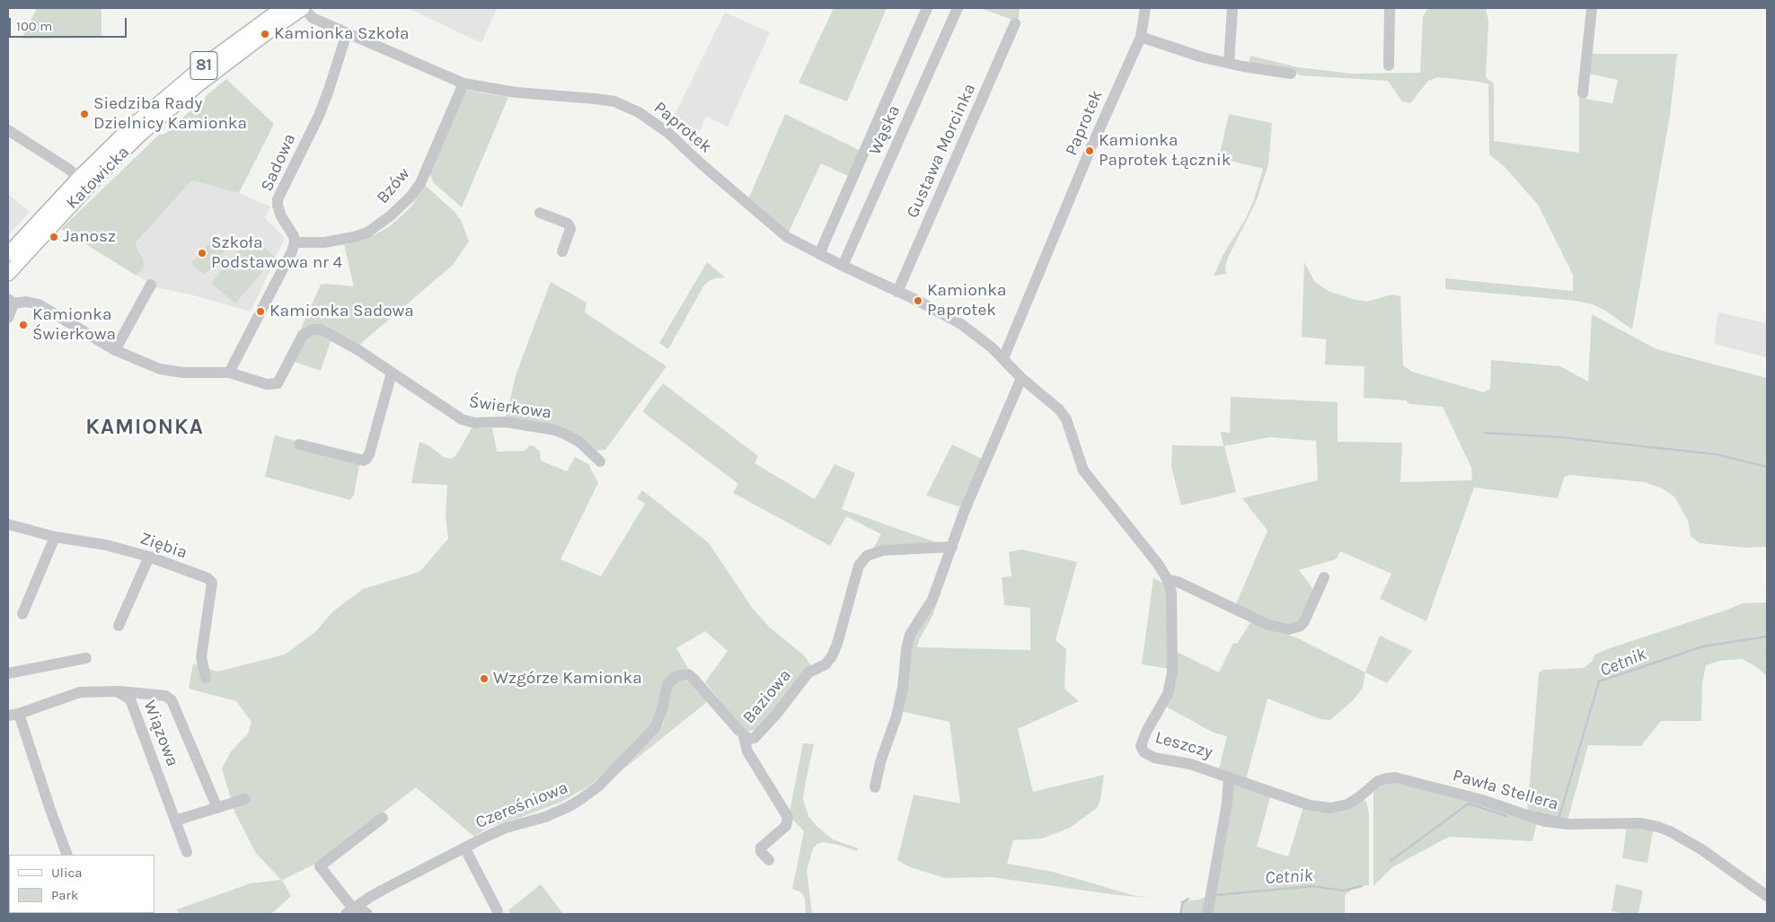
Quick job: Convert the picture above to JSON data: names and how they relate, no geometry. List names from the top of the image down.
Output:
{
  "streets": {
    "main road": ["81", "Katowicka"],
    "street": [
      "Paprotek",
      "Wąska",
      "Gustawa Morcinka",
      "Sadowa",
      "Bzów",
      "Świerkowa",
      "Ziębia",
      "Baziowa",
      "Wiązowa",
      "Leszczy",
      "Pawła Stellera",
      "Czereśniowa"
    ]
  },
  "crossings": [
    ["Paprotek", "Wąska"],
    ["Paprotek", "Gustawa Morcinka"],
    ["Paprotek", "Sadowa"],
    ["Paprotek", "Katowicka"],
    ["Paprotek", "Bzów"],
    ["Paprotek", "Leszczy"],
    ["Sadowa", "Bzów"],
    ["Baziowa", "Czereśniowa"],
    ["Leszczy", "Pawła Stellera"]
  ],
  "districts": ["KAMIONKA"],
  "water": ["Cetnik"],
  "places": [
    "Kamionka Szkoła",
    "Siedziba Rady Dzielnicy Kamionka",
    "Kamionka Paprotek Łącznik",
    "Janosz",
    "Szkoła Podstawowa nr 4",
    "Kamionka Paprotek",
    "Kamionka Sadowa",
    "Kamionka Świerkowa",
    "Wzgórze Kamionka"
  ],
  "legend": ["Ulica", "Park"],
  "scale_bar": "100 m"
}
